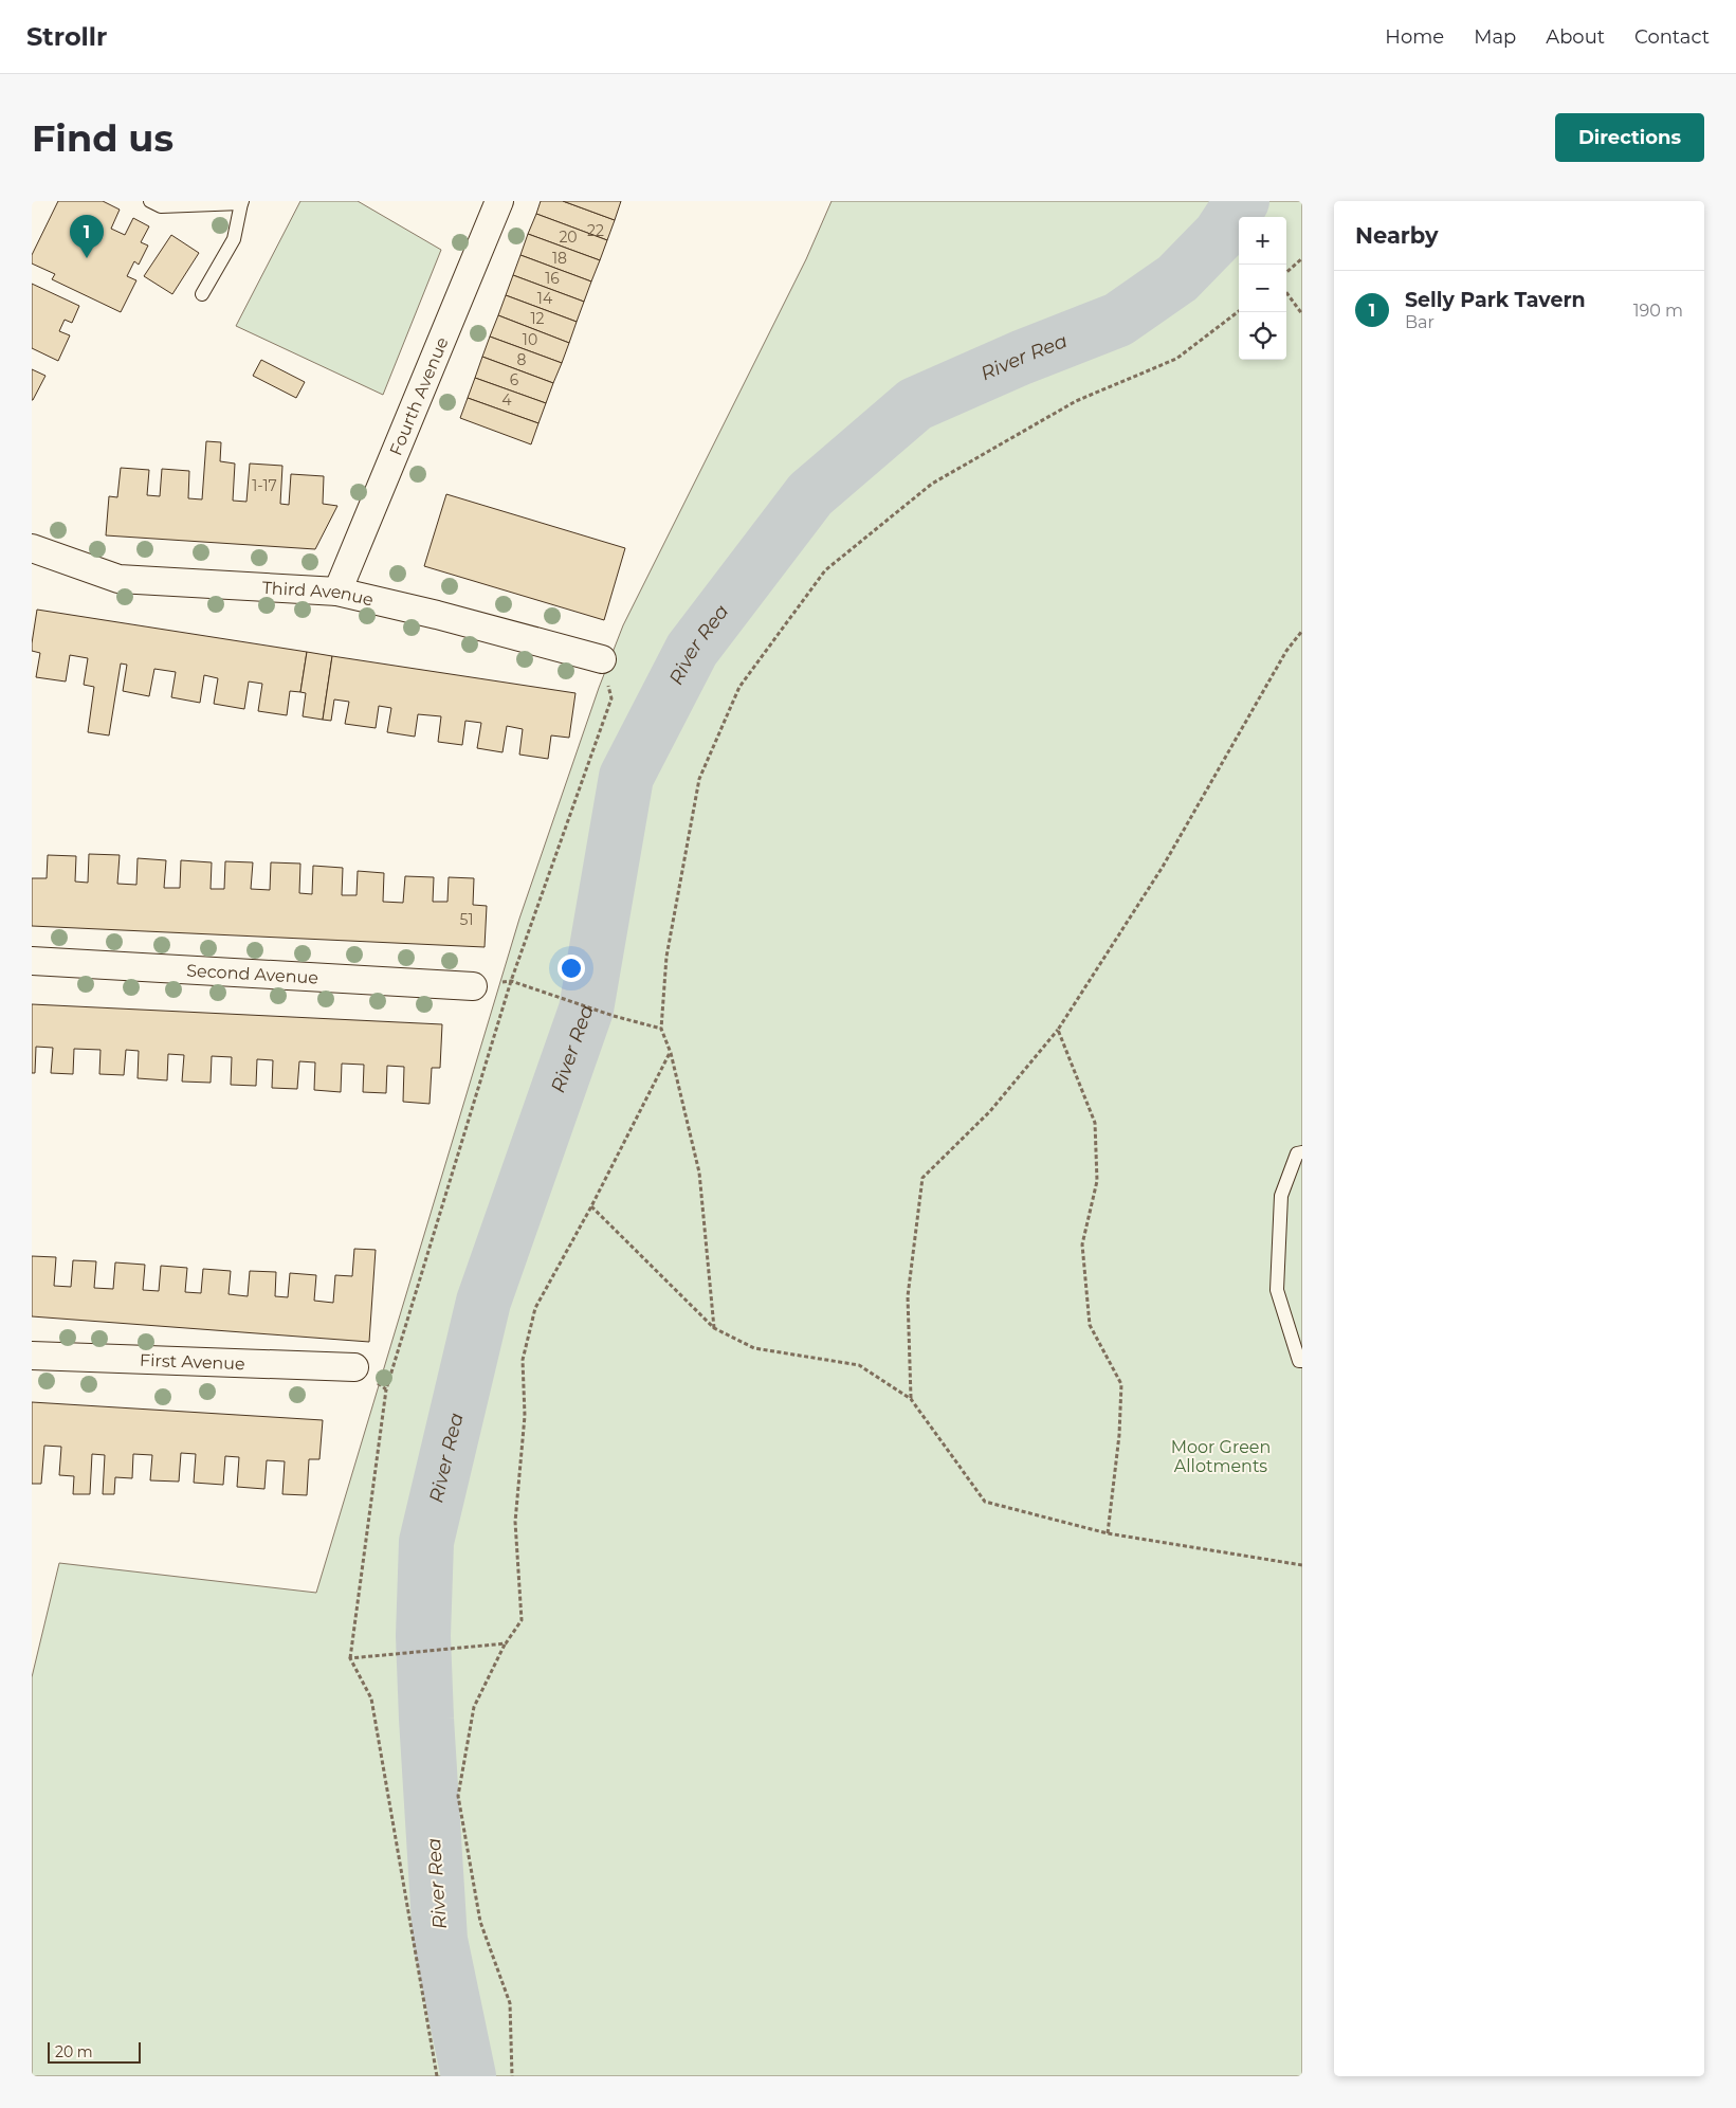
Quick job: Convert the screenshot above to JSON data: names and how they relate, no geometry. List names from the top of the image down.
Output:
{
  "streets": {
    "street": [
      "Fourth Avenue",
      "Third Avenue",
      "Second Avenue",
      "First Avenue"
    ]
  },
  "crossings": [
    ["Fourth Avenue", "Third Avenue"]
  ],
  "water": ["River Rea"],
  "parks": ["Moor Green Allotments"],
  "house_numbers": [
    "22",
    "20",
    "18",
    "16",
    "14",
    "12",
    "10",
    "8",
    "6",
    "4",
    "1-17",
    "51"
  ],
  "scale_bar": "20 m",
  "page": {
    "header": "Strollr",
    "nav": [
      "Home",
      "Map",
      "About",
      "Contact"
    ],
    "buttons": "Directions",
    "title": "Find us",
    "heading": "Nearby",
    "pins": "1",
    "map_buttons": ["+", "−"],
    "list": [
      {
        "mark": "1",
        "name": "Selly Park Tavern",
        "note": "Bar",
        "value": "190 m"
      }
    ],
    "scale": "20 m"
  }
}
